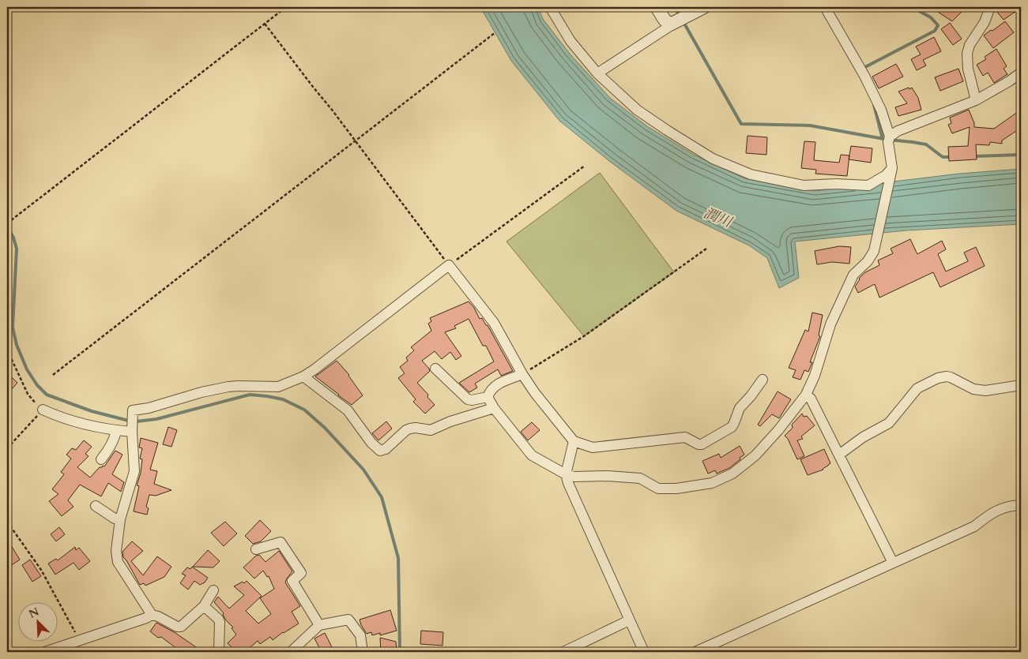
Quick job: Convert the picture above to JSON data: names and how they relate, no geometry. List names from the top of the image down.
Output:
{
  "water": ["潤川"],
  "north": "top left"
}
